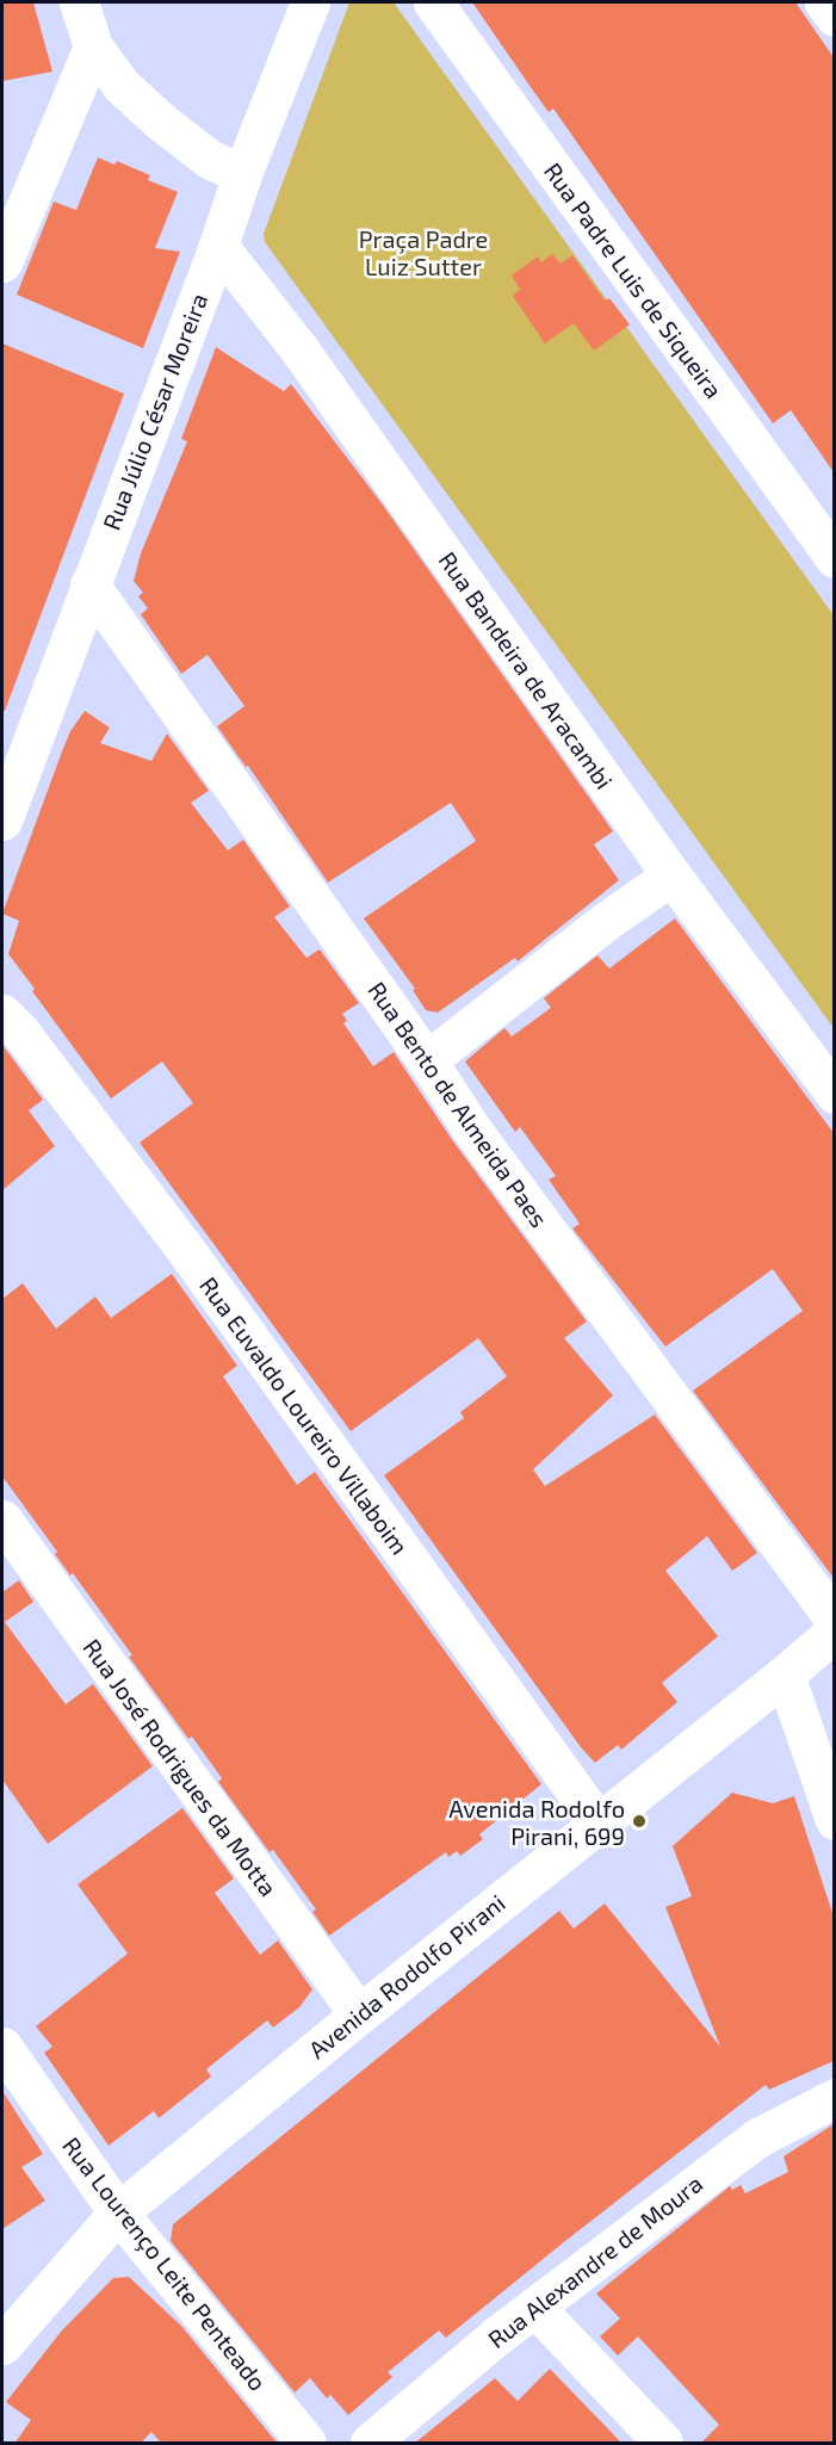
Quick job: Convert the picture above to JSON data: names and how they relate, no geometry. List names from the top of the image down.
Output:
{
  "streets": {
    "street": [
      "Rua Padre Luis de Siqueira",
      "Rua Júlio César Moreira",
      "Rua Bandeira de Aracambi",
      "Rua Bento de Almeida Paes",
      "Rua Euvaldo Loureiro Villaboim",
      "Rua José Rodrigues da Motta",
      "Avenida Rodolfo Pirani",
      "Rua Alexandre de Moura",
      "Rua Lourenço Leite Penteado"
    ]
  },
  "crossings": [
    ["Rua Júlio César Moreira", "Rua Bandeira de Aracambi"],
    ["Rua Júlio César Moreira", "Rua Bento de Almeida Paes"],
    ["Rua Euvaldo Loureiro Villaboim", "Avenida Rodolfo Pirani"],
    ["Rua José Rodrigues da Motta", "Avenida Rodolfo Pirani"],
    ["Avenida Rodolfo Pirani", "Rua Lourenço Leite Penteado"]
  ],
  "parks": ["Praça Padre Luiz Sutter"],
  "places": ["Avenida Rodolfo Pirani, 699"]
}
